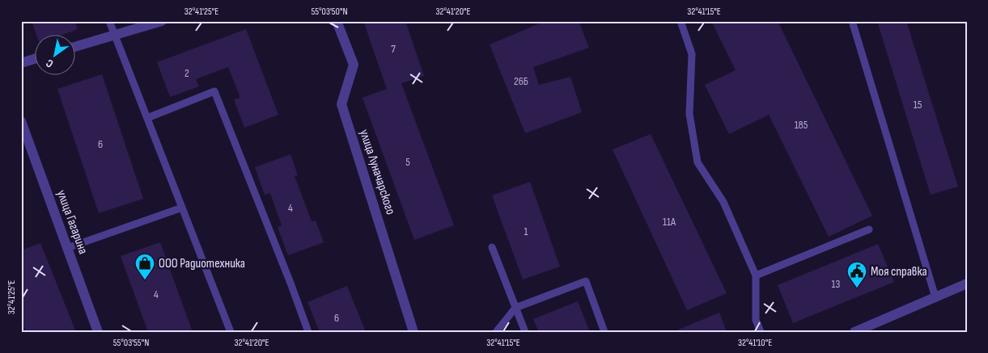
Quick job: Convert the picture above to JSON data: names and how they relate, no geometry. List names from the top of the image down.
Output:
{
  "streets": {
    "street": ["улица Луначарского", "улица Гагарина"]
  },
  "places": {
    "shop": ["ООО Радиотехника"],
    "public building": ["Моя справка"]
  },
  "house_numbers": [
    "7",
    "2",
    "26Б",
    "15",
    "185",
    "6",
    "5",
    "4",
    "11А",
    "1",
    "13",
    "4",
    "6"
  ],
  "north": "bottom left",
  "coordinates": [
    "32°41'25\"E",
    "55°03'50\"N",
    "32°41'20\"E",
    "32°41'15\"E",
    "55°03'55\"N",
    "32°41'10\"E"
  ]
}
